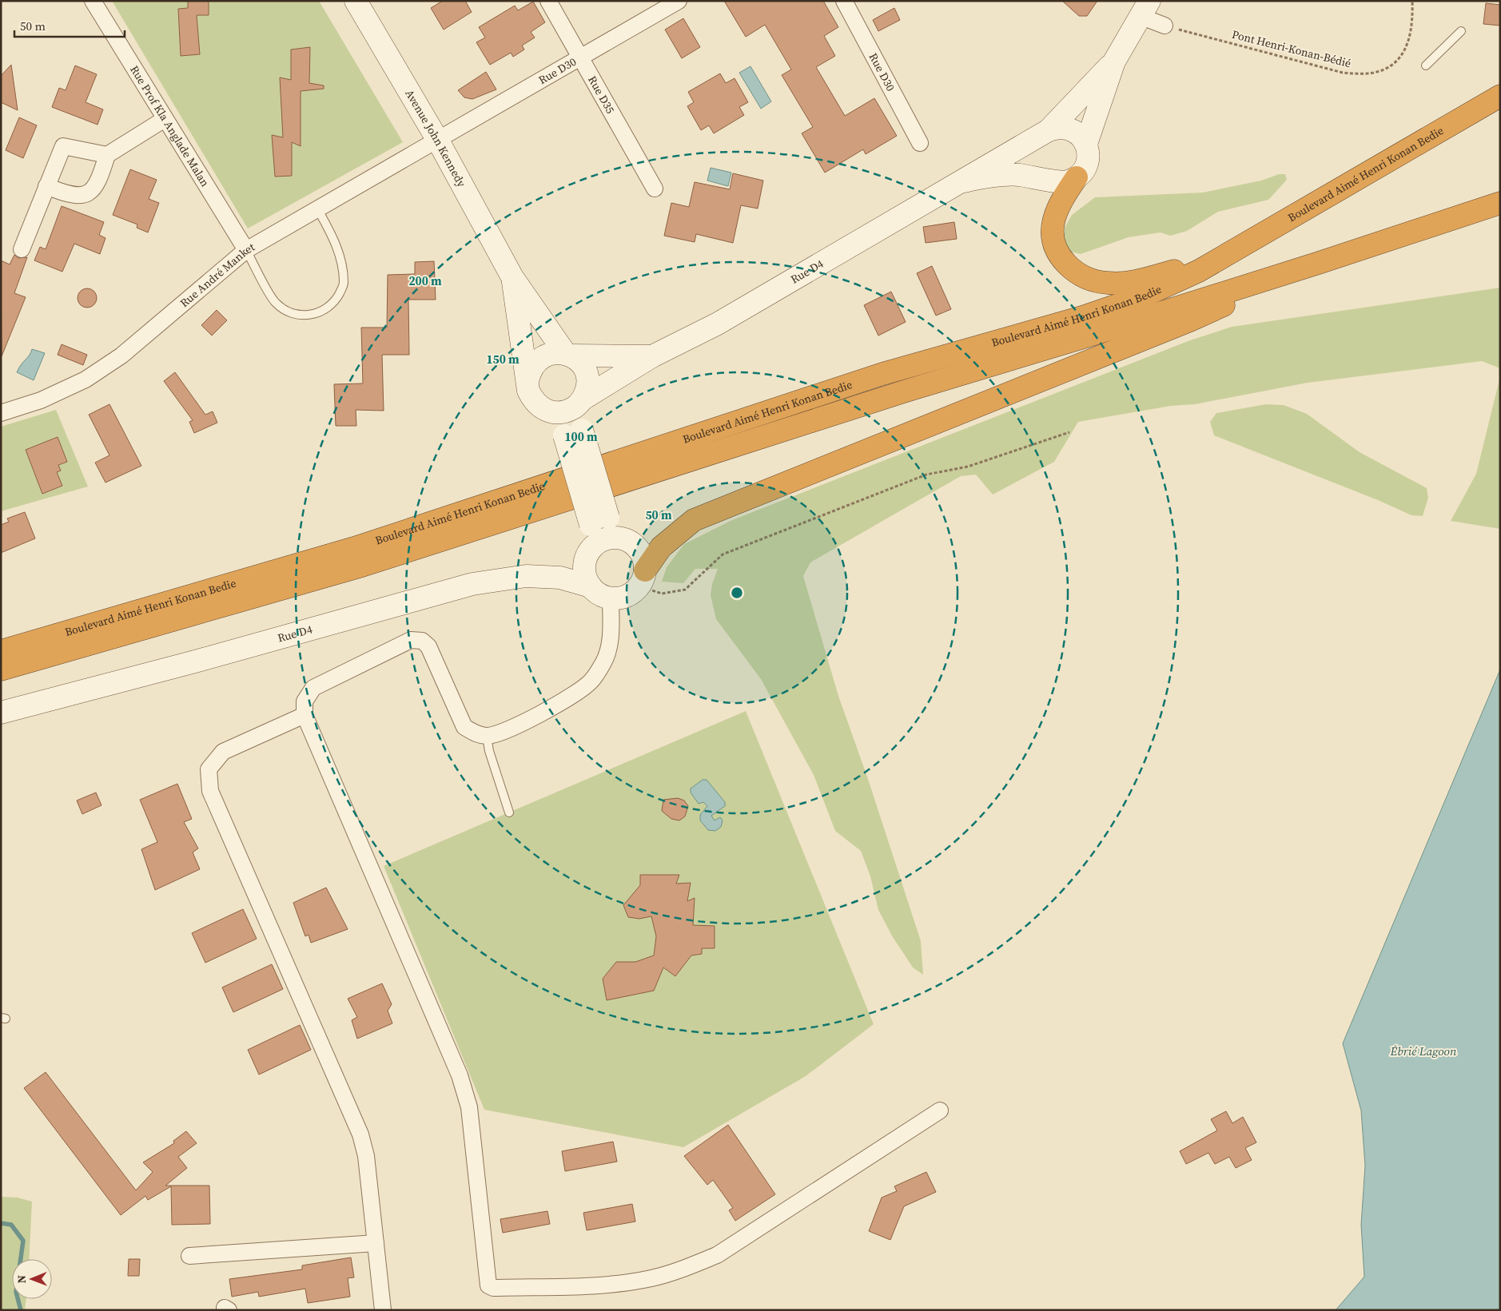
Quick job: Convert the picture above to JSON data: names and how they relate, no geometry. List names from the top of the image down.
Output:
{
  "streets": {
    "highway": ["Boulevard Aimé Henri Konan Bedie"],
    "main road": ["Avenue John Kennedy", "Rue D4"],
    "street": [
      "Rue D30",
      "Rue D35",
      "Rue Prof Kla Anglade Malan",
      "Rue André Manket"
    ],
    "path": ["Pont Henri-Konan-Bédié"]
  },
  "crossings": [
    ["Rue D30", "Rue D35"],
    ["Rue D30", "Avenue John Kennedy"],
    ["Rue D30", "Rue André Manket"],
    ["Rue Prof Kla Anglade Malan", "Rue André Manket"],
    ["Avenue John Kennedy", "Rue D4"],
    ["Avenue John Kennedy", "Rue André Manket"]
  ],
  "water": ["Ébrié Lagoon"],
  "scale_bar": "50 m",
  "north": "left",
  "rings": [
    "200 m",
    "150 m",
    "100 m",
    "50 m"
  ]
}
